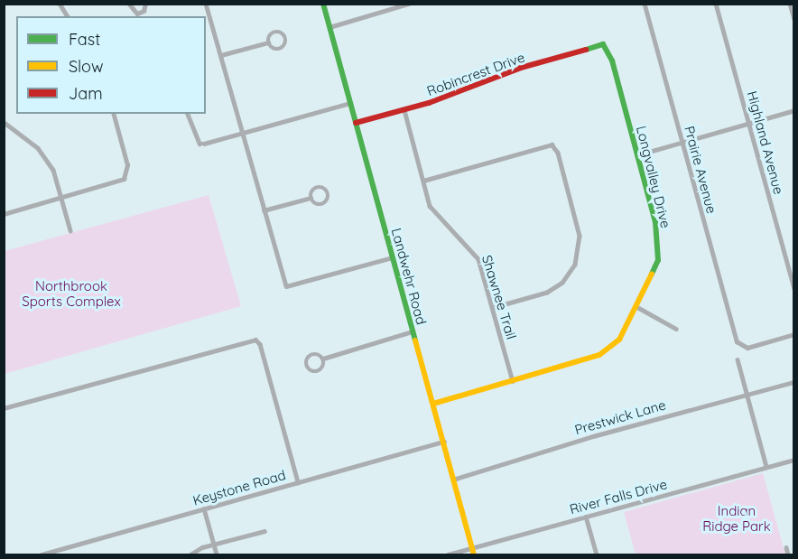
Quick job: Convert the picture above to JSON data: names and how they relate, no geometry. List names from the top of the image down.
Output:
{
  "streets": {
    "street": [
      "Robincrest Drive",
      "Highland Avenue",
      "Prairie Avenue",
      "Longvalley Drive",
      "Landwehr Road",
      "Shawnee Trail",
      "Prestwick Lane",
      "Keystone Road",
      "River Falls Drive"
    ]
  },
  "crossings": [
    ["Robincrest Drive", "Longvalley Drive"],
    ["Robincrest Drive", "Landwehr Road"],
    ["Robincrest Drive", "Shawnee Trail"],
    ["Longvalley Drive", "Landwehr Road"],
    ["Longvalley Drive", "Shawnee Trail"],
    ["Landwehr Road", "Prestwick Lane"],
    ["Landwehr Road", "Keystone Road"],
    ["Landwehr Road", "River Falls Drive"]
  ],
  "parks": ["Northbrook Sports Complex", "Indian Ridge Park"],
  "legend": ["Fast", "Slow", "Jam"]
}
